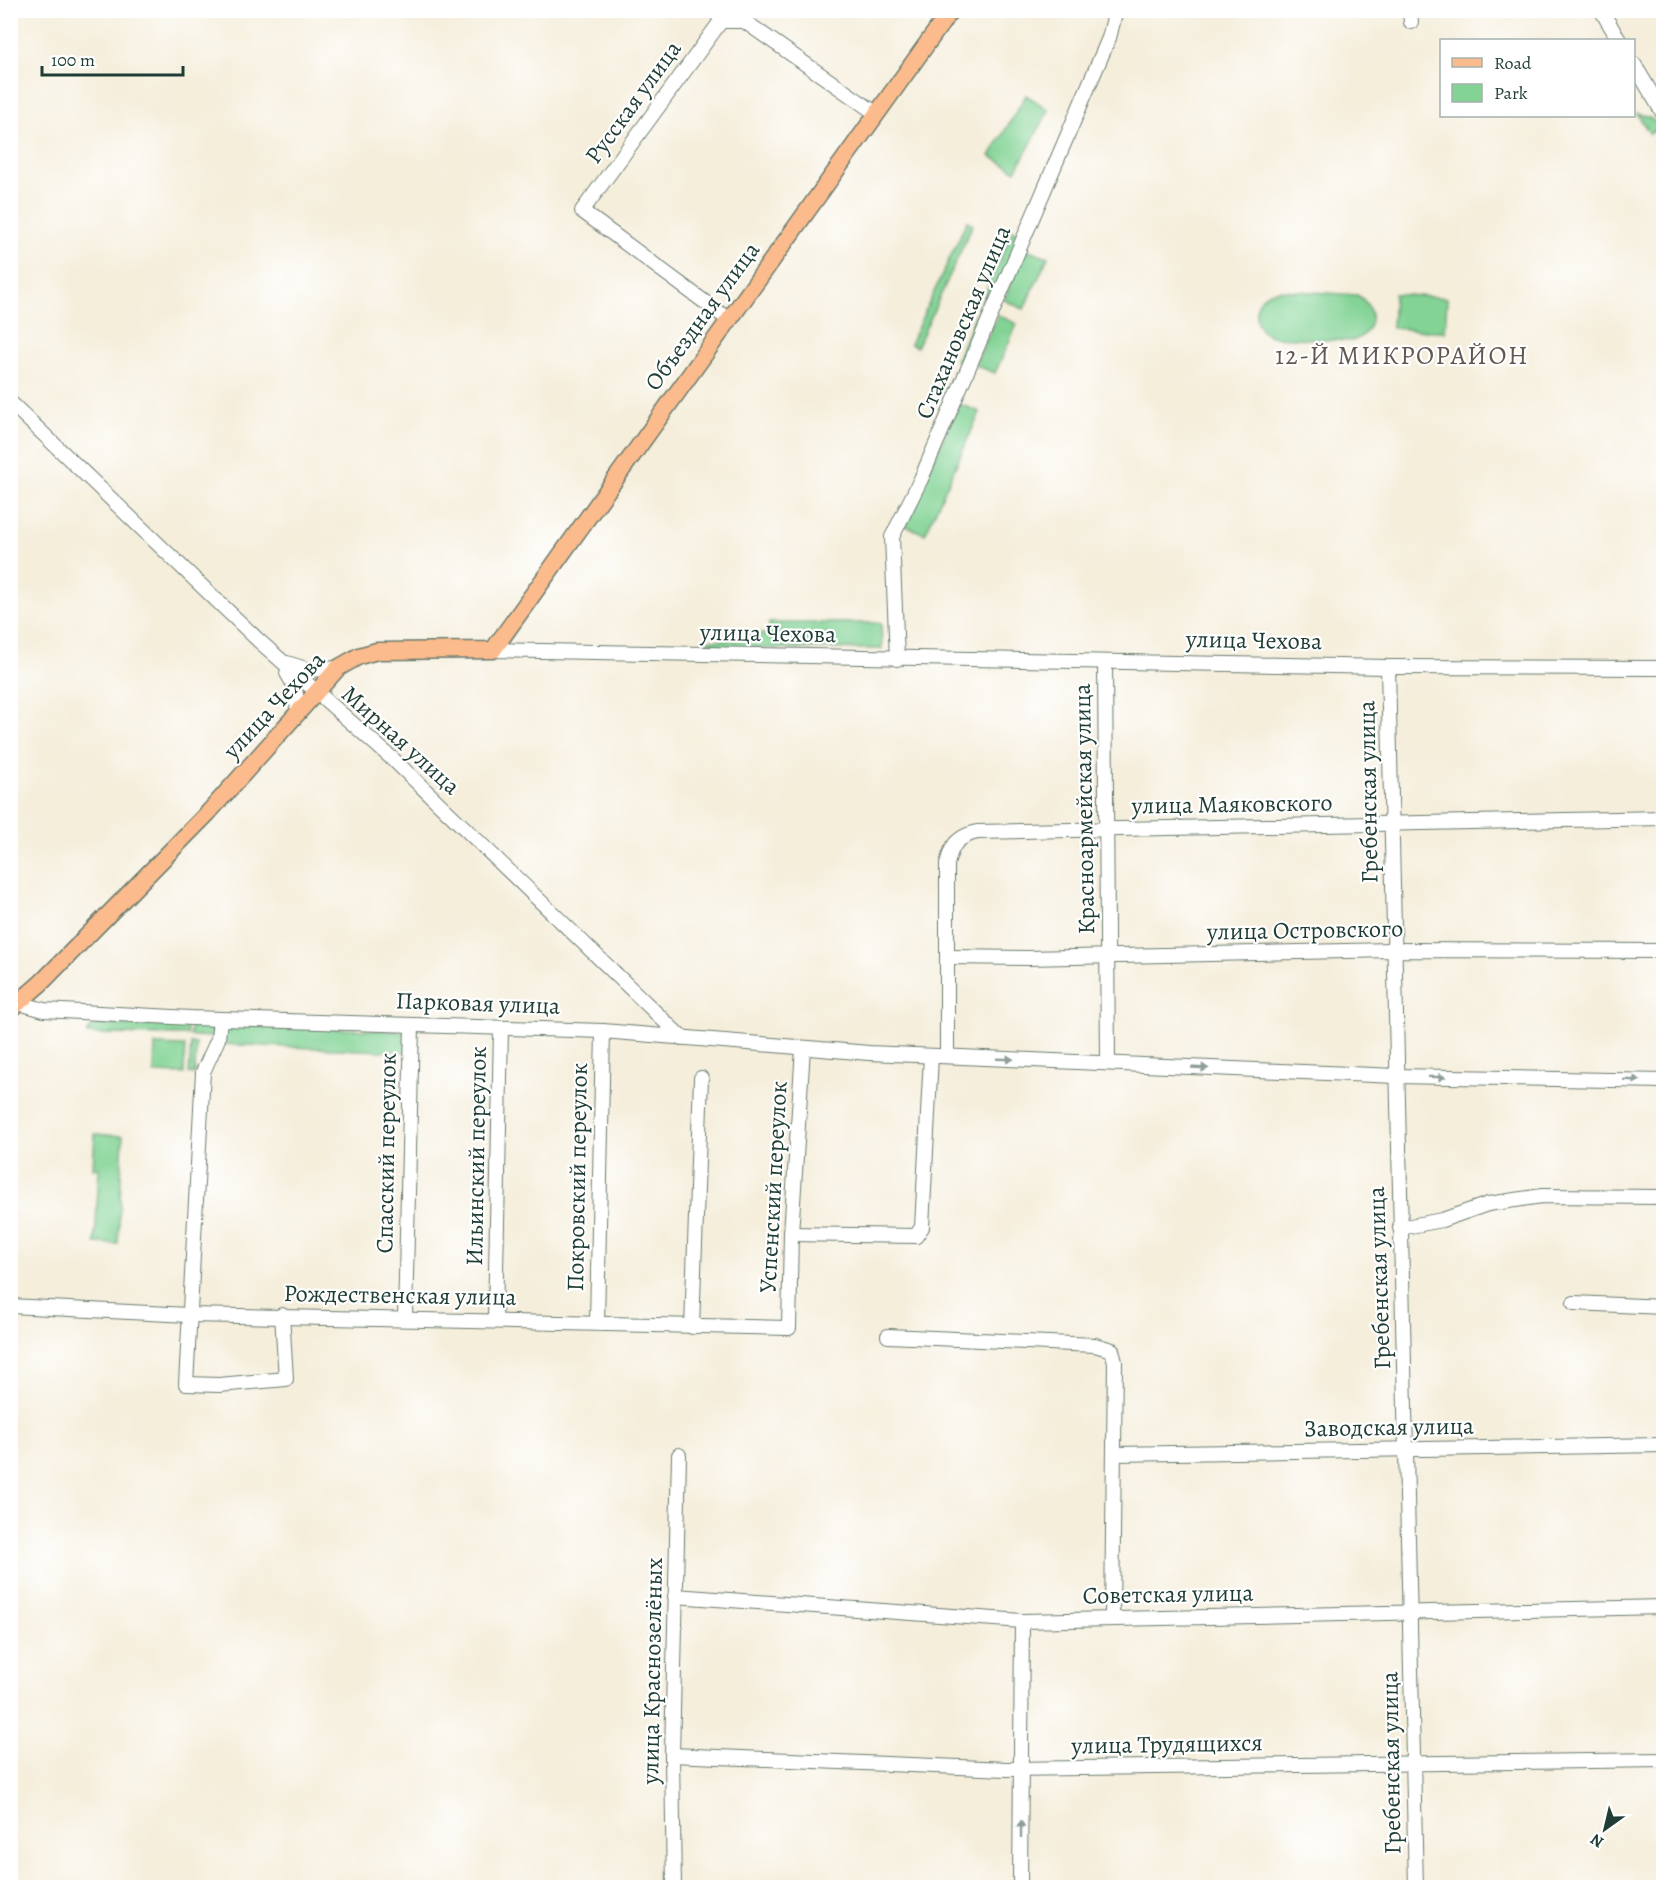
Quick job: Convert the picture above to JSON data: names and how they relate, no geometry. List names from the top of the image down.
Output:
{
  "streets": {
    "main road": ["Объездная улица", "улица Чехова"],
    "street": [
      "Русская улица",
      "Стахановская улица",
      "Мирная улица",
      "Гребенская улица",
      "улица Маяковского",
      "Красноармейская улица",
      "улица Островского",
      "Парковая улица",
      "Спасский переулок",
      "Ильинский переулок",
      "Покровский переулок",
      "Успенский переулок",
      "Рождественская улица",
      "Заводская улица",
      "Советская улица",
      "улица Краснозелёных",
      "улица Трудящихся"
    ]
  },
  "crossings": [
    ["Русская улица", "Объездная улица"],
    ["Объездная улица", "улица Чехова"],
    ["Стахановская улица", "улица Чехова"],
    ["улица Чехова", "Мирная улица"],
    ["улица Чехова", "Гребенская улица"],
    ["улица Чехова", "Красноармейская улица"],
    ["улица Чехова", "Парковая улица"],
    ["Мирная улица", "Парковая улица"],
    ["Гребенская улица", "улица Маяковского"],
    ["Гребенская улица", "улица Островского"],
    ["Гребенская улица", "Парковая улица"],
    ["Гребенская улица", "Заводская улица"],
    ["Гребенская улица", "Советская улица"],
    ["Гребенская улица", "улица Трудящихся"],
    ["улица Маяковского", "Красноармейская улица"],
    ["улица Маяковского", "улица Островского"],
    ["Красноармейская улица", "улица Островского"],
    ["Красноармейская улица", "Парковая улица"],
    ["Парковая улица", "Спасский переулок"],
    ["Парковая улица", "Ильинский переулок"],
    ["Парковая улица", "Покровский переулок"],
    ["Парковая улица", "Успенский переулок"],
    ["Спасский переулок", "Рождественская улица"],
    ["Ильинский переулок", "Рождественская улица"],
    ["Покровский переулок", "Рождественская улица"],
    ["Успенский переулок", "Рождественская улица"],
    ["Советская улица", "улица Краснозелёных"],
    ["улица Краснозелёных", "улица Трудящихся"]
  ],
  "one_way": ["Парковая улица"],
  "districts": ["12-Й МИКРОРАЙОН"],
  "legend": ["Road", "Park"],
  "scale_bar": "100 m",
  "north": "bottom left"
}
